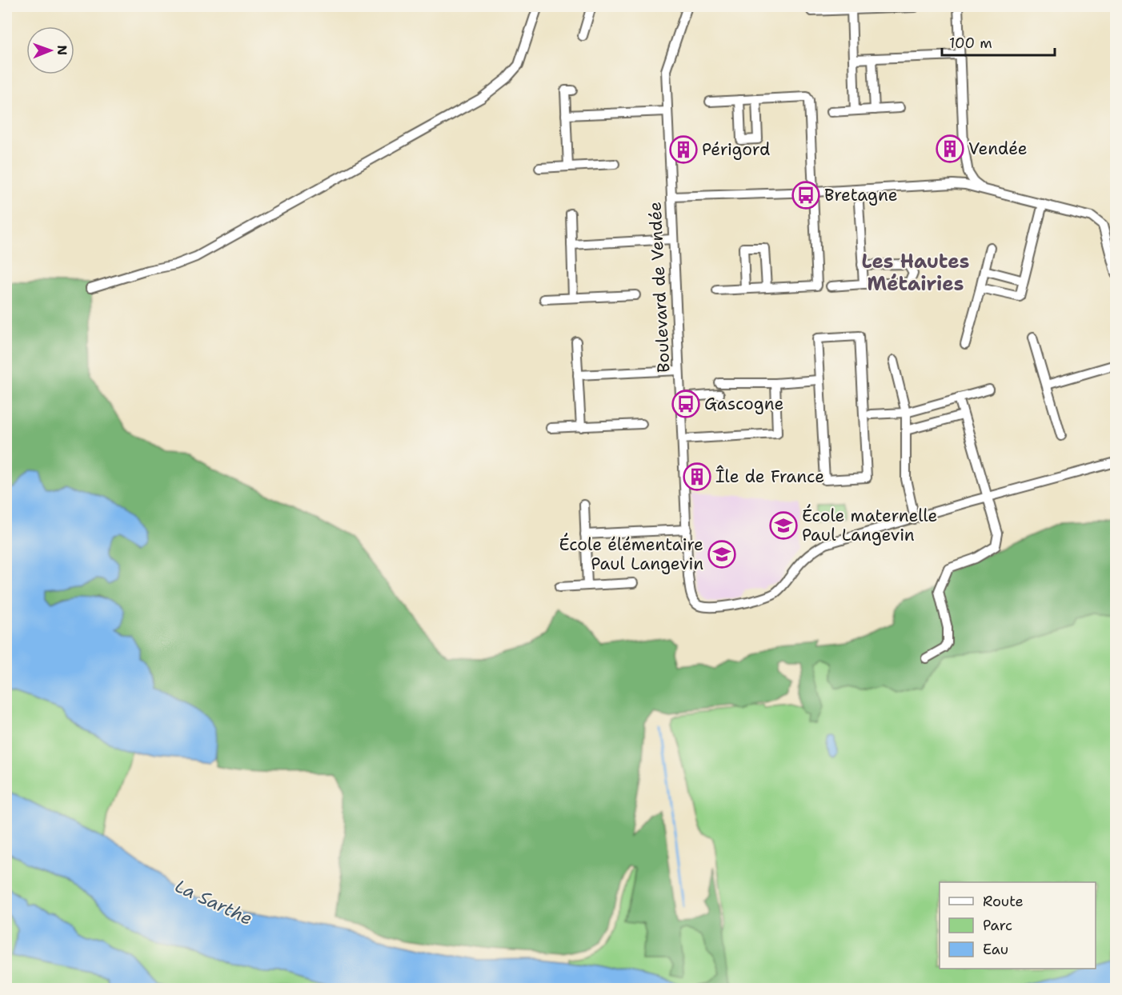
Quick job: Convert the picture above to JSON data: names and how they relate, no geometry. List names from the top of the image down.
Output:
{
  "streets": {
    "street": ["Boulevard de Vendée"]
  },
  "districts": ["Les Hautes Métairies"],
  "water": ["La Sarthe"],
  "places": {
    "building": ["Vendée", "Périgord", "Île de France"],
    "bus stop": ["Bretagne", "Gascogne"],
    "school or university": ["École maternelle Paul Langevin", "École élémentaire Paul Langevin"]
  },
  "legend": ["Route", "Parc", "Eau"],
  "scale_bar": "100 m",
  "north": "right"
}
